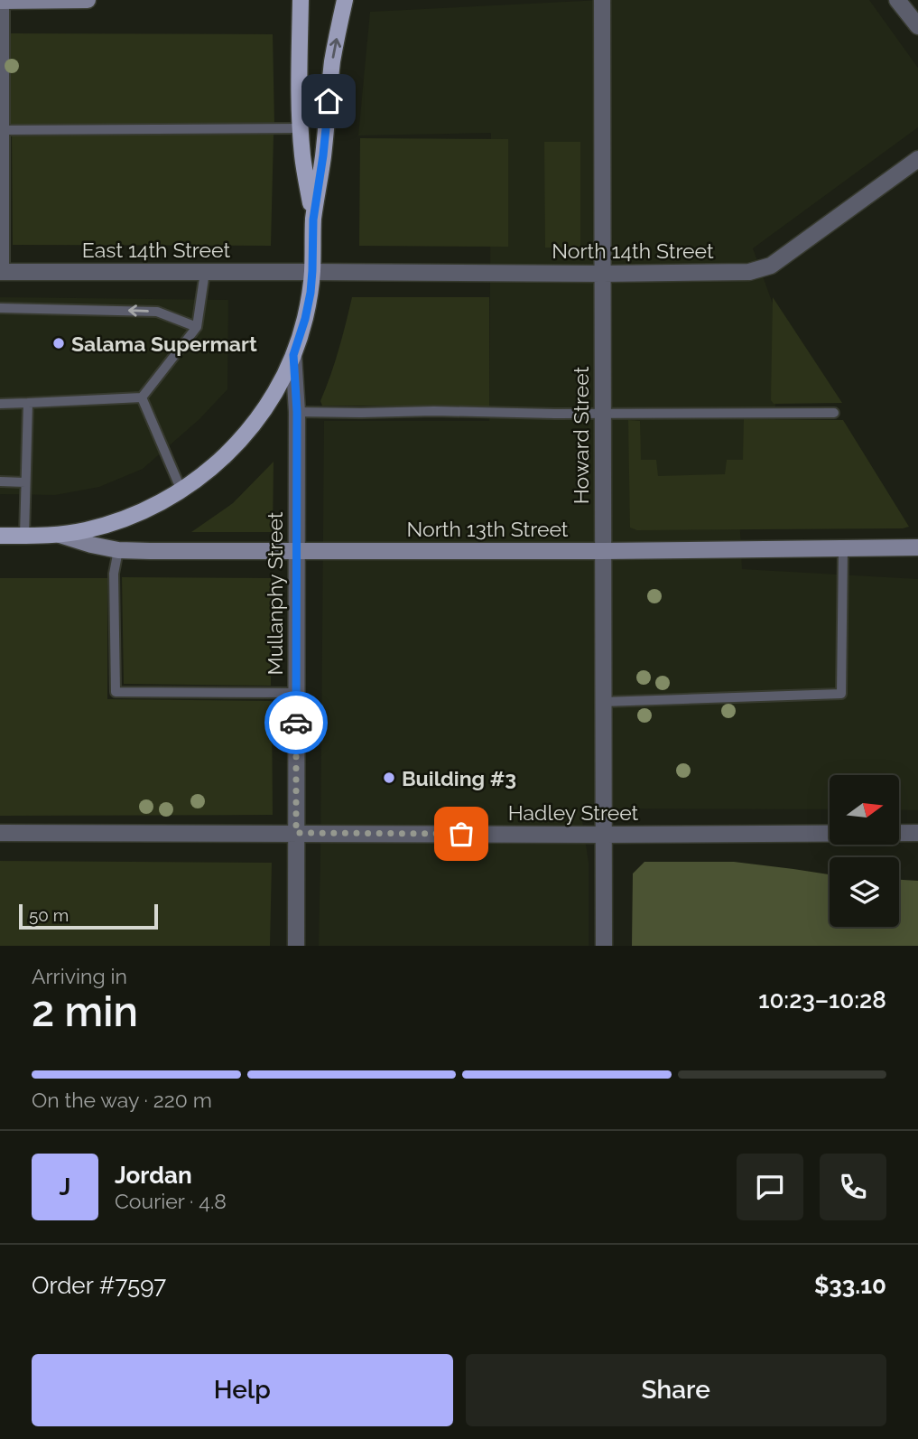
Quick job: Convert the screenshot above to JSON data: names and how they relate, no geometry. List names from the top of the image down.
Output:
{
  "streets": {
    "main road": ["North 13th Street"],
    "street": [
      "East 14th Street",
      "North 14th Street",
      "Howard Street",
      "Mullanphy Street",
      "Hadley Street"
    ]
  },
  "crossings": [
    ["East 14th Street", "North 14th Street"],
    ["East 14th Street", "North 13th Street"],
    ["North 14th Street", "Howard Street"],
    ["North 14th Street", "North 13th Street"],
    ["Howard Street", "North 13th Street"],
    ["Howard Street", "Hadley Street"],
    ["North 13th Street", "Mullanphy Street"],
    ["Mullanphy Street", "Hadley Street"]
  ],
  "places": ["Salama Supermart", "Building #3"],
  "scale_bar": "50 m",
  "north": "right",
  "page": {
    "scale": "50 m",
    "heading": ["2 min", "Arriving in", "10:23–10:28"],
    "panel": [
      "Jordan",
      "Courier · 4.8",
      "Order #7597",
      "$33.10"
    ],
    "bar": "On the way · 220 m",
    "round": "J",
    "buttons": ["Help", "Share"]
  }
}
